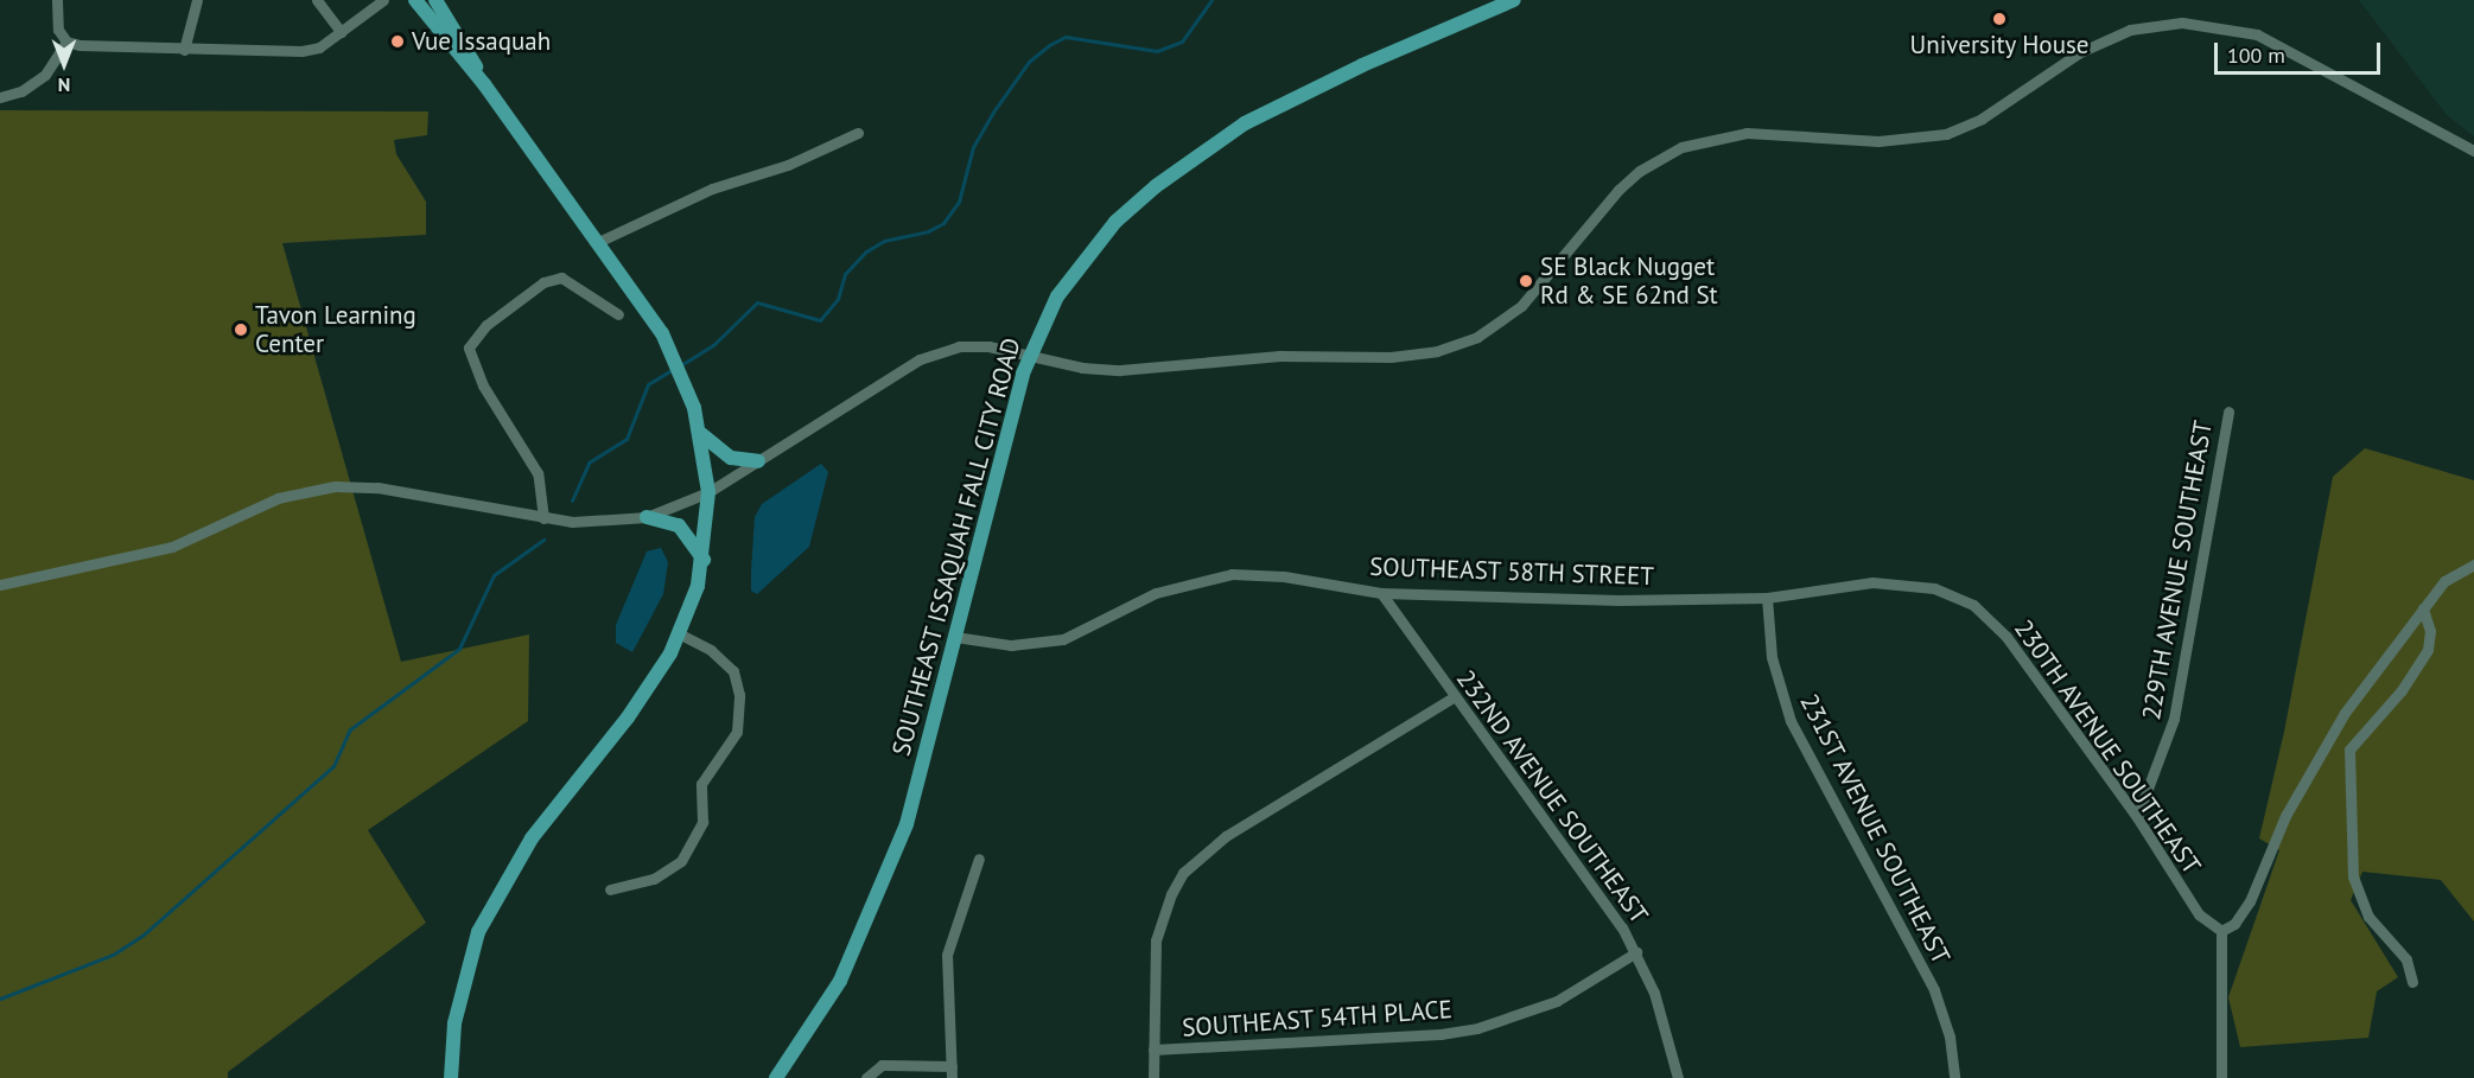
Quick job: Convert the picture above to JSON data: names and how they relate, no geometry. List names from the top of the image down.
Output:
{
  "streets": {
    "main road": ["SOUTHEAST ISSAQUAH FALL CITY ROAD"],
    "street": [
      "229TH AVENUE SOUTHEAST",
      "SOUTHEAST 58TH STREET",
      "230TH AVENUE SOUTHEAST",
      "232ND AVENUE SOUTHEAST",
      "231ST AVENUE SOUTHEAST",
      "SOUTHEAST 54TH PLACE"
    ]
  },
  "crossings": [
    ["SOUTHEAST ISSAQUAH FALL CITY ROAD", "SOUTHEAST 58TH STREET"],
    ["229TH AVENUE SOUTHEAST", "230TH AVENUE SOUTHEAST"],
    ["SOUTHEAST 58TH STREET", "230TH AVENUE SOUTHEAST"],
    ["SOUTHEAST 58TH STREET", "232ND AVENUE SOUTHEAST"],
    ["SOUTHEAST 58TH STREET", "231ST AVENUE SOUTHEAST"],
    ["232ND AVENUE SOUTHEAST", "SOUTHEAST 54TH PLACE"]
  ],
  "places": [
    "University House",
    "Vue Issaquah",
    "SE Black Nugget Rd & SE 62nd St",
    "Tavon Learning Center"
  ],
  "scale_bar": "100 m",
  "north": "bottom"
}
